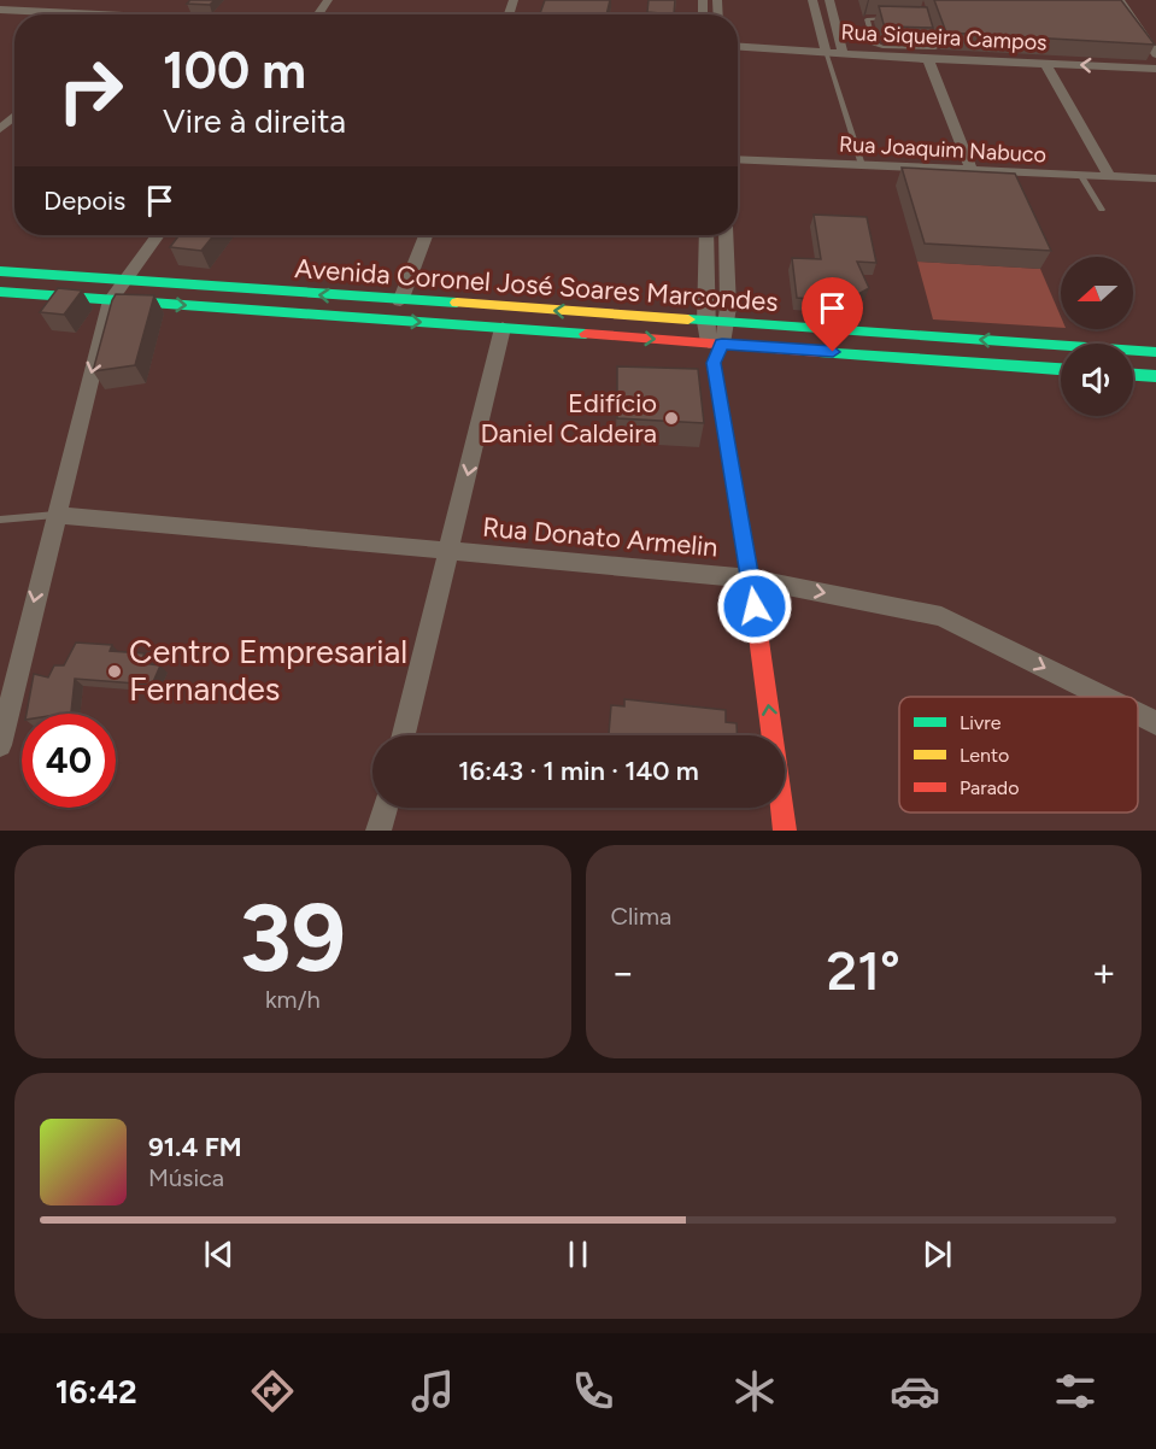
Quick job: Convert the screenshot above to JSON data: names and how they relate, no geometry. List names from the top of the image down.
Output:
{
  "streets": {
    "main road": ["Avenida Coronel José Soares Marcondes"],
    "street": ["Rua Siqueira Campos", "Rua Joaquim Nabuco", "Rua Donato Armelin"]
  },
  "one_way": ["Rua Donato Armelin"],
  "places": ["Edifício Daniel Caldeira", "Centro Empresarial Fernandes"],
  "legend": ["Livre", "Lento", "Parado"],
  "north": "left",
  "page": {
    "turn": ["100 m", "Vire à direita"],
    "then": "Depois",
    "limit": "40",
    "trip": "16:43 · 1 min · 140 m",
    "tile": [
      ["39", "km/h"],
      "Clima"
    ],
    "heat": ["−", "21°", "+"],
    "song": ["91.4 FM", "Música"],
    "tabs": "16:42"
  }
}
